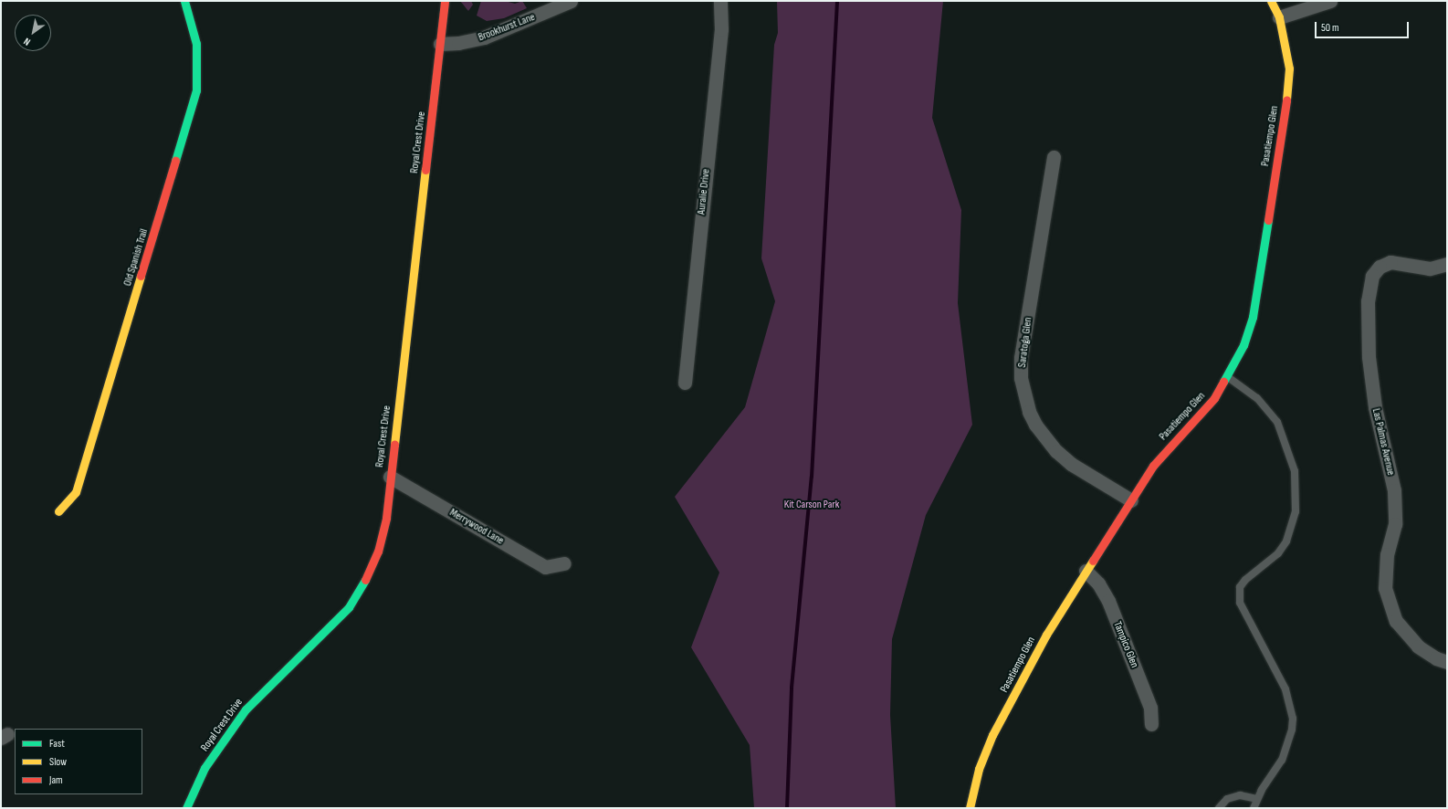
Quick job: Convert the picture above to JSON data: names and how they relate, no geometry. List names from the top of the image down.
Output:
{
  "streets": {
    "street": [
      "Brookhurst Lane",
      "Pasatiempo Glen",
      "Royal Crest Drive",
      "Auralie Drive",
      "Old Spanish Trail",
      "Saratoga Glen",
      "Las Palmas Avenue",
      "Merrywood Lane",
      "Tampico Glen"
    ]
  },
  "crossings": [
    ["Brookhurst Lane", "Royal Crest Drive"],
    ["Pasatiempo Glen", "Saratoga Glen"],
    ["Pasatiempo Glen", "Tampico Glen"],
    ["Royal Crest Drive", "Merrywood Lane"]
  ],
  "parks": ["Kit Carson Park"],
  "legend": ["Fast", "Slow", "Jam"],
  "scale_bar": "50 m",
  "north": "bottom left"
}
